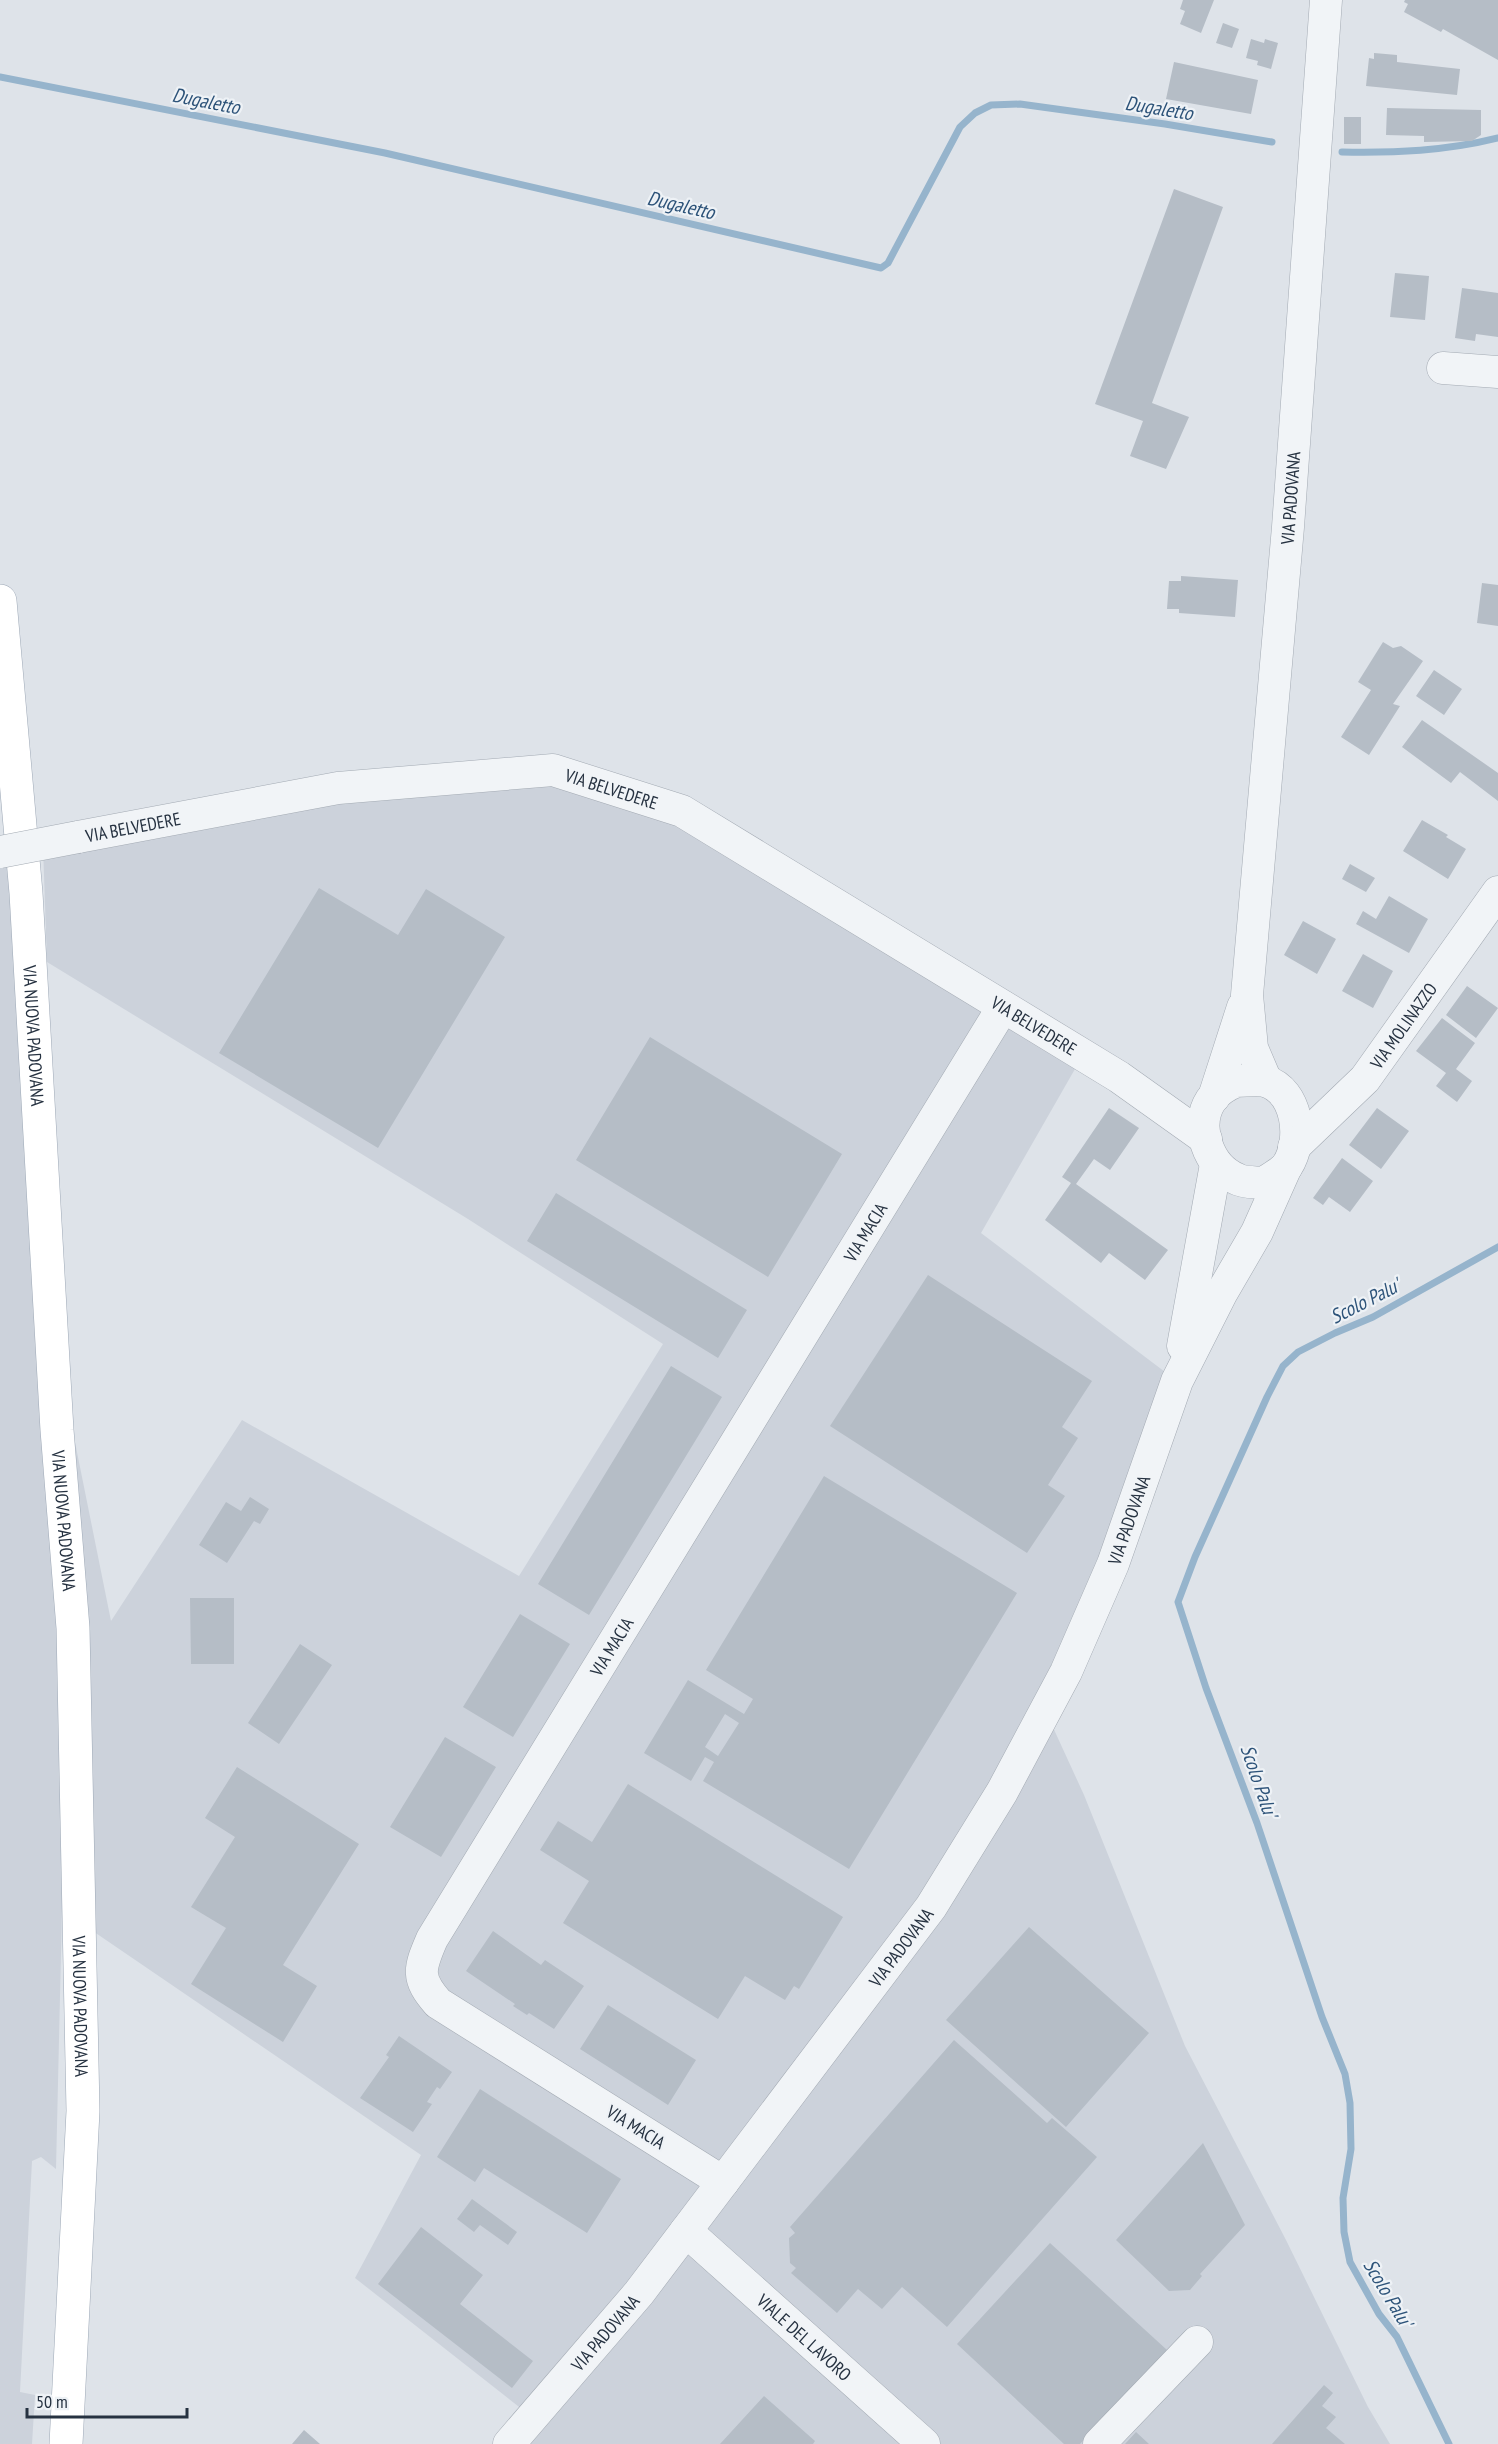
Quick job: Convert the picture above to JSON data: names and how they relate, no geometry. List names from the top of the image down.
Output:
{
  "streets": {
    "main road": ["VIA NUOVA PADOVANA"],
    "street": [
      "VIA PADOVANA",
      "VIA BELVEDERE",
      "VIA MOLINAZZO",
      "VIA MACIA",
      "VIALE DEL LAVORO"
    ]
  },
  "crossings": [
    ["VIA PADOVANA", "VIA BELVEDERE"],
    ["VIA PADOVANA", "VIA MOLINAZZO"],
    ["VIA PADOVANA", "VIA MACIA"],
    ["VIA PADOVANA", "VIALE DEL LAVORO"],
    ["VIA BELVEDERE", "VIA MOLINAZZO"],
    ["VIA BELVEDERE", "VIA MACIA"]
  ],
  "water": ["Dugaletto", "Scolo Palu'"],
  "scale_bar": "50 m"
}
